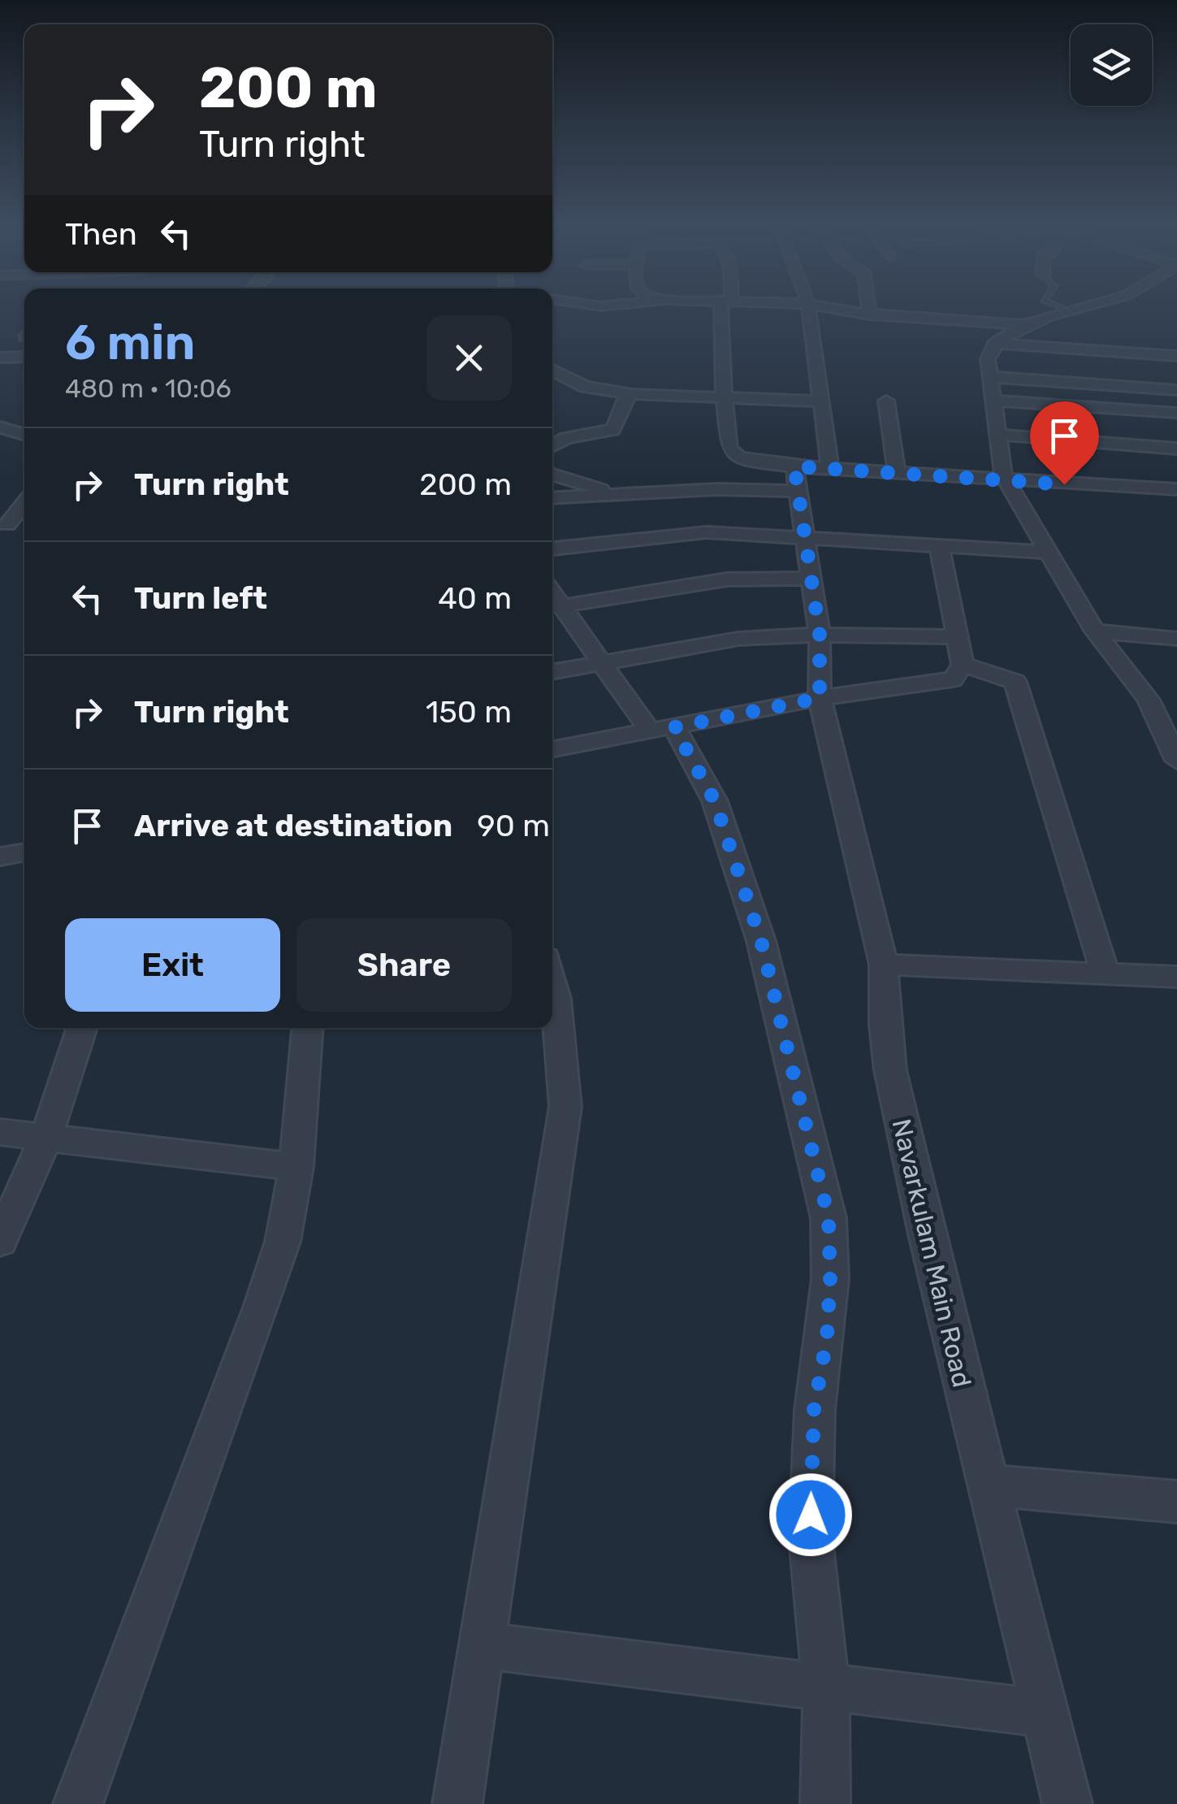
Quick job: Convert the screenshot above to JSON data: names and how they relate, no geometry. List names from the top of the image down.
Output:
{
  "streets": {
    "street": ["Navarkulam Main Road"]
  },
  "page": {
    "turn": ["200 m", "Turn right"],
    "then": "Then",
    "heading": ["6 min", "480 m · 10:06"],
    "list": [
      {
        "name": "Turn right",
        "value": "200 m"
      },
      {
        "name": "Turn left",
        "value": "40 m"
      },
      {
        "name": "Turn right",
        "value": "150 m"
      },
      {
        "name": "Arrive at destination",
        "value": "90 m"
      }
    ],
    "buttons": ["Exit", "Share"]
  }
}
